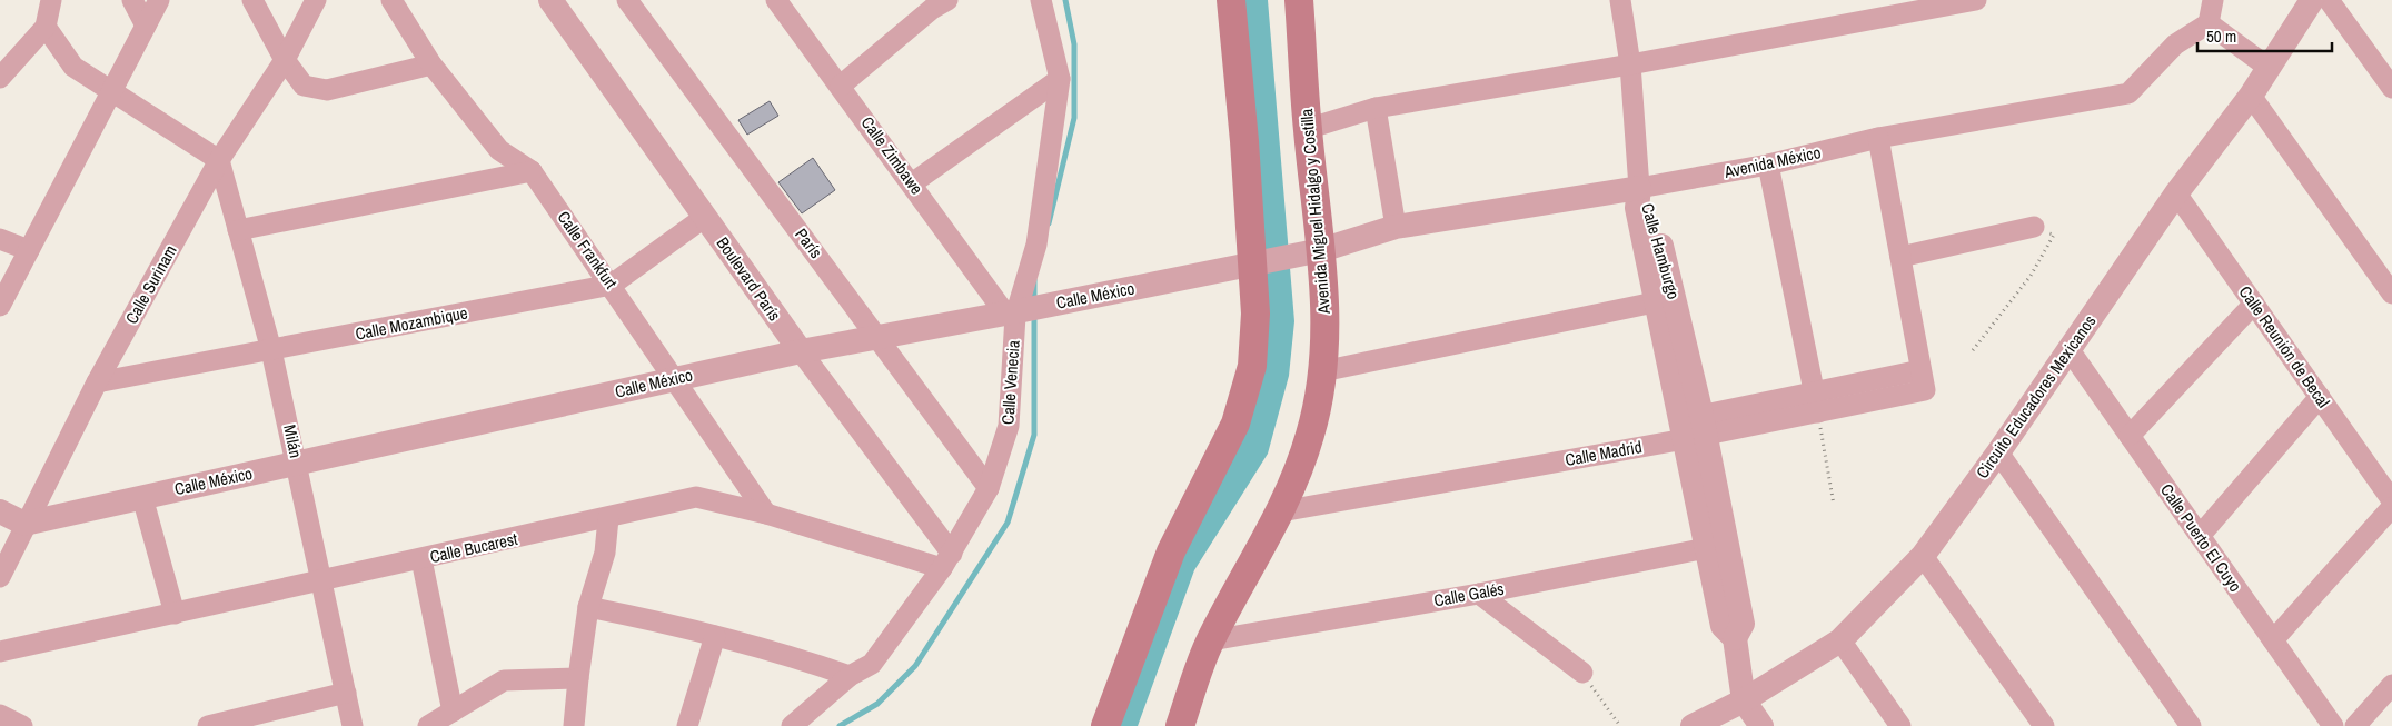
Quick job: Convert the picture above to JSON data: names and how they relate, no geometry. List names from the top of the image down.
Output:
{
  "streets": {
    "main road": ["Avenida Miguel Hidalgo y Costilla"],
    "street": [
      "Calle Zimbawe",
      "Avenida México",
      "París",
      "Calle Frankfurt",
      "Calle Hamburgo",
      "Boulevard París",
      "Calle Surinam",
      "Calle México",
      "Calle Mozambique",
      "Calle Reunión de Becal",
      "Calle Venecia",
      "Circuito Educadores Mexicanos",
      "Milán",
      "Calle Madrid",
      "Calle Puerto El Cuyo",
      "Calle Bucarest",
      "Calle Galés"
    ]
  },
  "crossings": [
    ["Calle Zimbawe", "Calle México"],
    ["Calle Zimbawe", "Calle Venecia"],
    ["Avenida México", "Avenida Miguel Hidalgo y Costilla"],
    ["Avenida México", "Calle Hamburgo"],
    ["Avenida México", "Calle México"],
    ["Avenida Miguel Hidalgo y Costilla", "Calle México"],
    ["Avenida Miguel Hidalgo y Costilla", "Calle Madrid"],
    ["Avenida Miguel Hidalgo y Costilla", "Calle Galés"],
    ["París", "Calle México"],
    ["París", "Calle Venecia"],
    ["Calle Frankfurt", "Calle México"],
    ["Calle Frankfurt", "Calle Mozambique"],
    ["Calle Frankfurt", "Calle Bucarest"],
    ["Calle Hamburgo", "Circuito Educadores Mexicanos"],
    ["Calle Hamburgo", "Calle Madrid"],
    ["Calle Hamburgo", "Calle Galés"],
    ["Boulevard París", "Calle México"],
    ["Boulevard París", "Calle Mozambique"],
    ["Boulevard París", "Calle Venecia"],
    ["Boulevard París", "Calle Bucarest"],
    ["Calle Surinam", "Calle México"],
    ["Calle Surinam", "Calle Mozambique"],
    ["Calle Surinam", "Milán"],
    ["Calle México", "Calle Venecia"],
    ["Calle México", "Milán"],
    ["Calle Mozambique", "Milán"],
    ["Calle Reunión de Becal", "Circuito Educadores Mexicanos"],
    ["Calle Venecia", "Calle Bucarest"],
    ["Circuito Educadores Mexicanos", "Calle Puerto El Cuyo"],
    ["Milán", "Calle Bucarest"]
  ],
  "scale_bar": "50 m"
}
